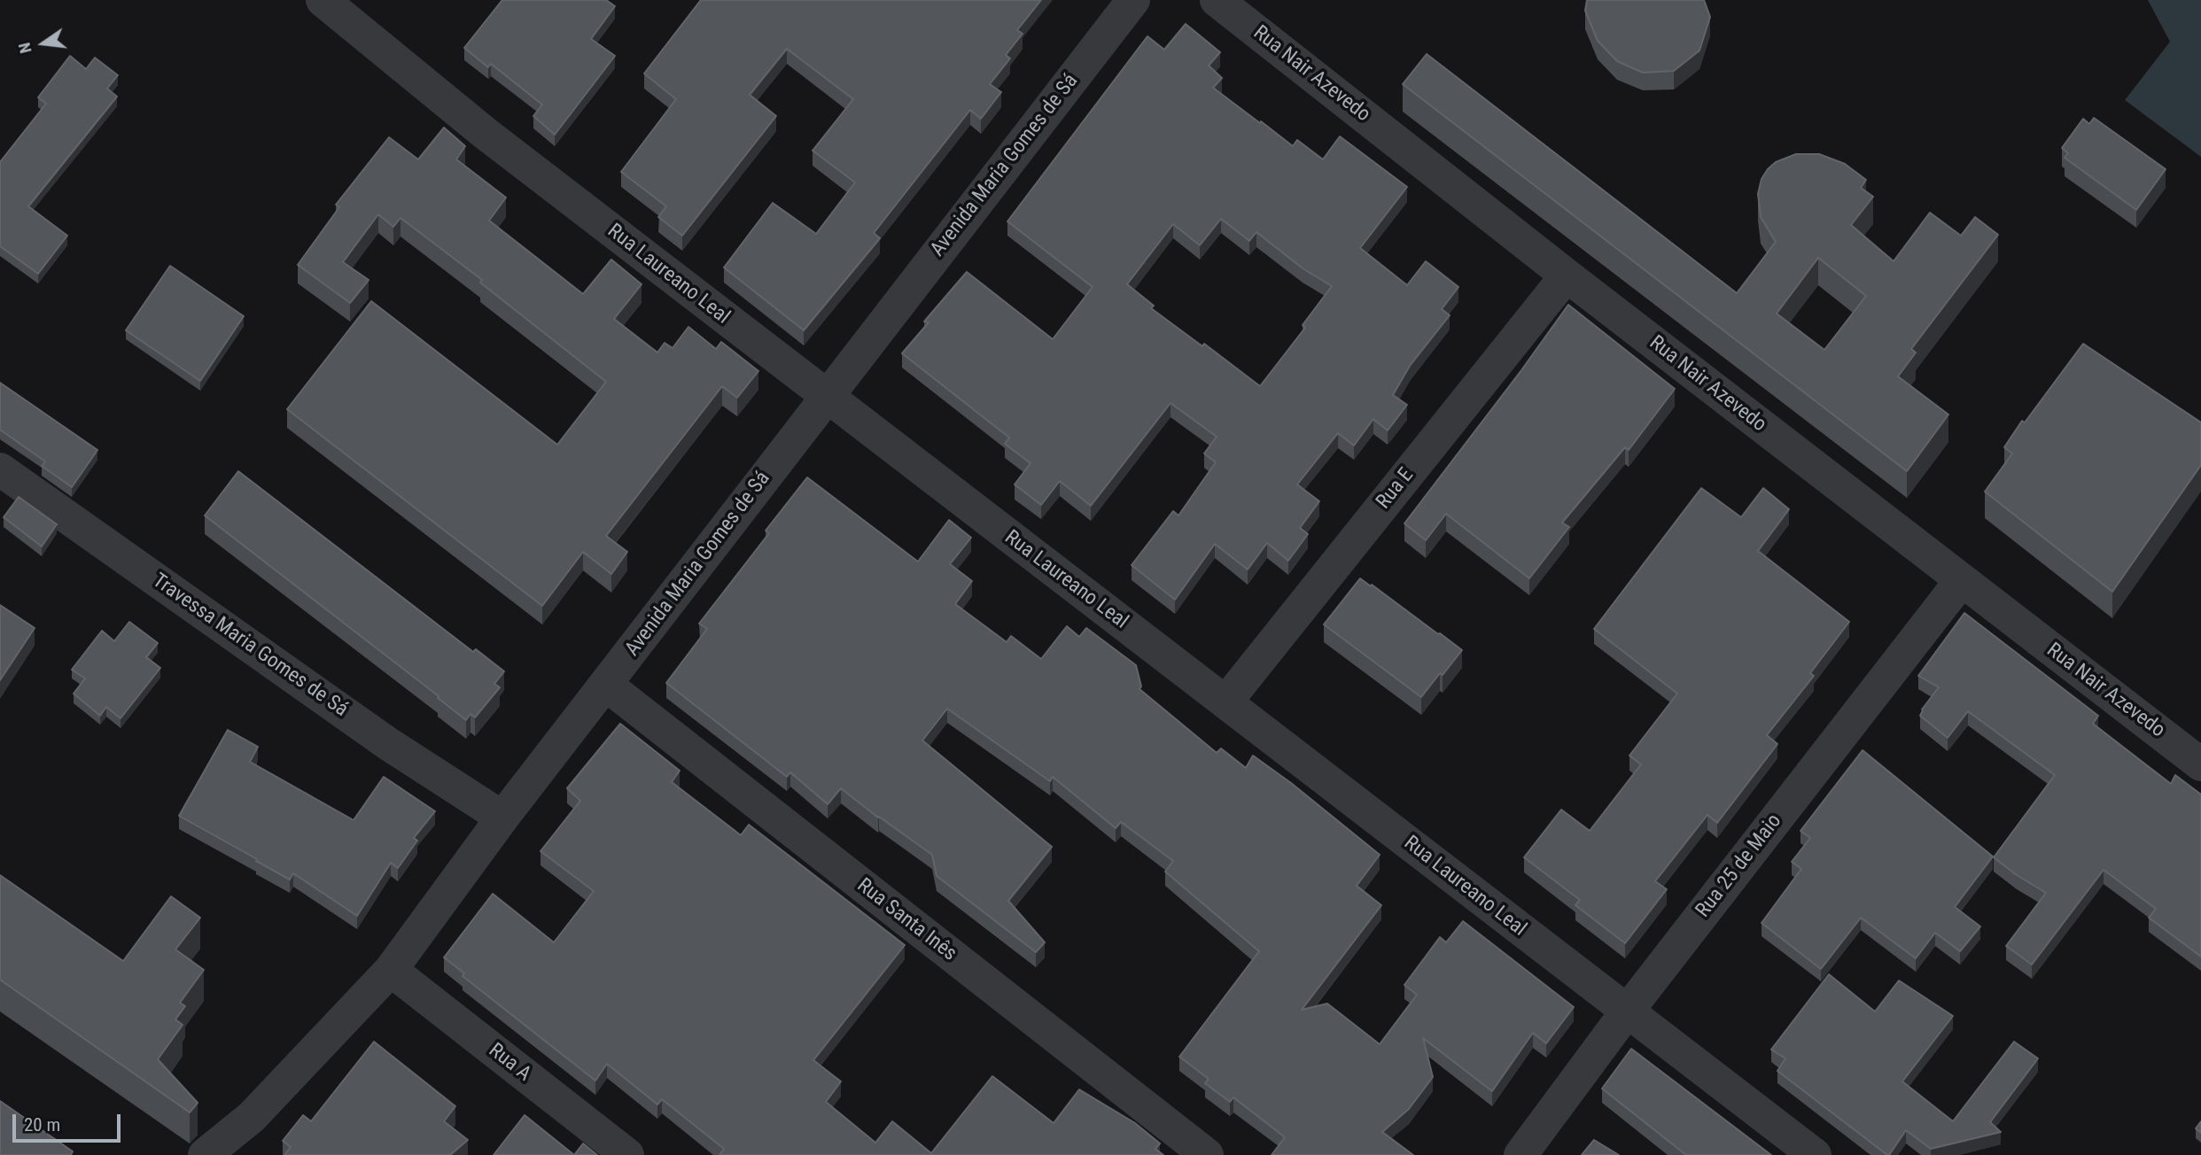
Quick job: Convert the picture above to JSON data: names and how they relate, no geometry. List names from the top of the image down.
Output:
{
  "streets": {
    "street": [
      "Rua Nair Azevedo",
      "Avenida Maria Gomes de Sá",
      "Rua Laureano Leal",
      "Rua E",
      "Travessa Maria Gomes de Sá",
      "Rua 25 de Maio",
      "Rua Santa Inês",
      "Rua A"
    ]
  },
  "crossings": [
    ["Rua Nair Azevedo", "Rua E"],
    ["Rua Nair Azevedo", "Rua 25 de Maio"],
    ["Avenida Maria Gomes de Sá", "Rua Laureano Leal"],
    ["Avenida Maria Gomes de Sá", "Travessa Maria Gomes de Sá"],
    ["Avenida Maria Gomes de Sá", "Rua Santa Inês"],
    ["Avenida Maria Gomes de Sá", "Rua A"],
    ["Rua Laureano Leal", "Rua E"],
    ["Rua Laureano Leal", "Rua 25 de Maio"]
  ],
  "scale_bar": "20 m",
  "north": "left"
}
